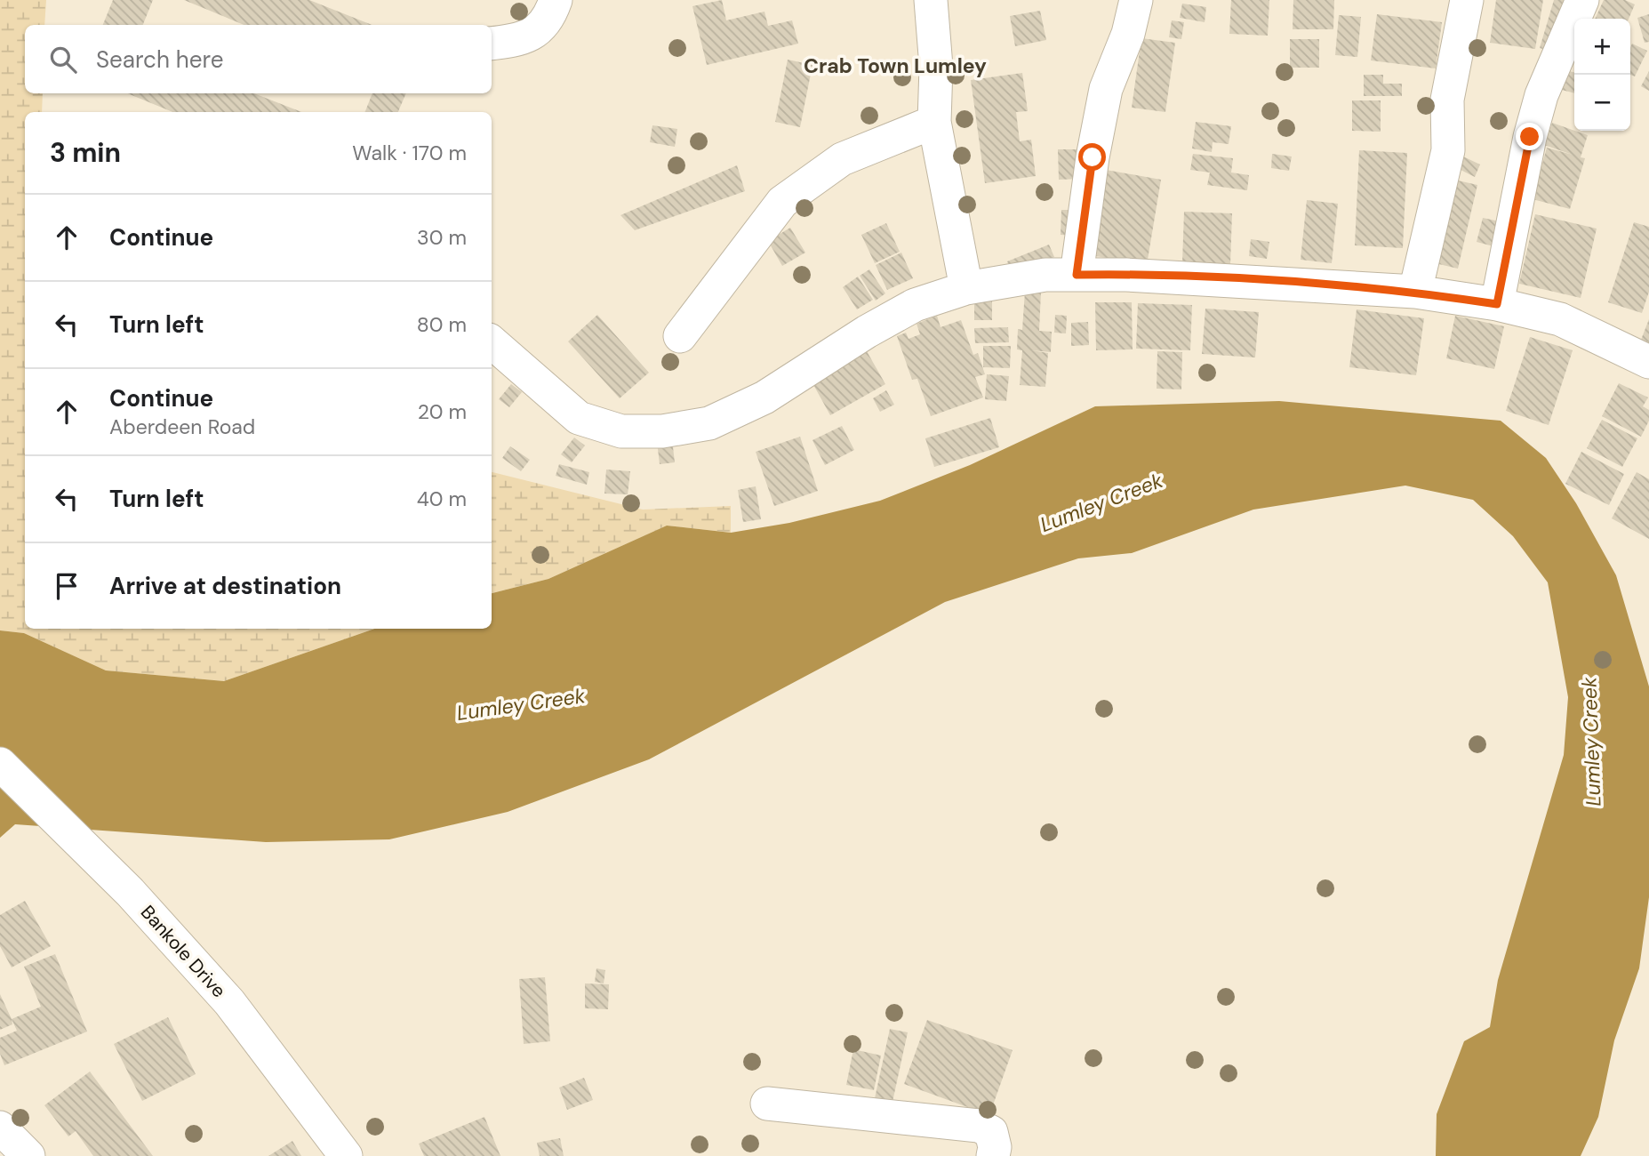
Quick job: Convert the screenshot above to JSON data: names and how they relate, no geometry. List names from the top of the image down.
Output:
{
  "streets": {
    "street": ["Bankole Drive"]
  },
  "districts": ["Crab Town Lumley"],
  "water": ["Lumley Creek"],
  "page": {
    "map_buttons": ["+", "−"],
    "search": "Search here",
    "heading": ["3 min", "Walk · 170 m"],
    "list": [
      ["Continue", "30 m"],
      ["Turn left", "80 m"],
      ["Continue", "Aberdeen Road", "20 m"],
      ["Turn left", "40 m"],
      "Arrive at destination"
    ]
  }
}
